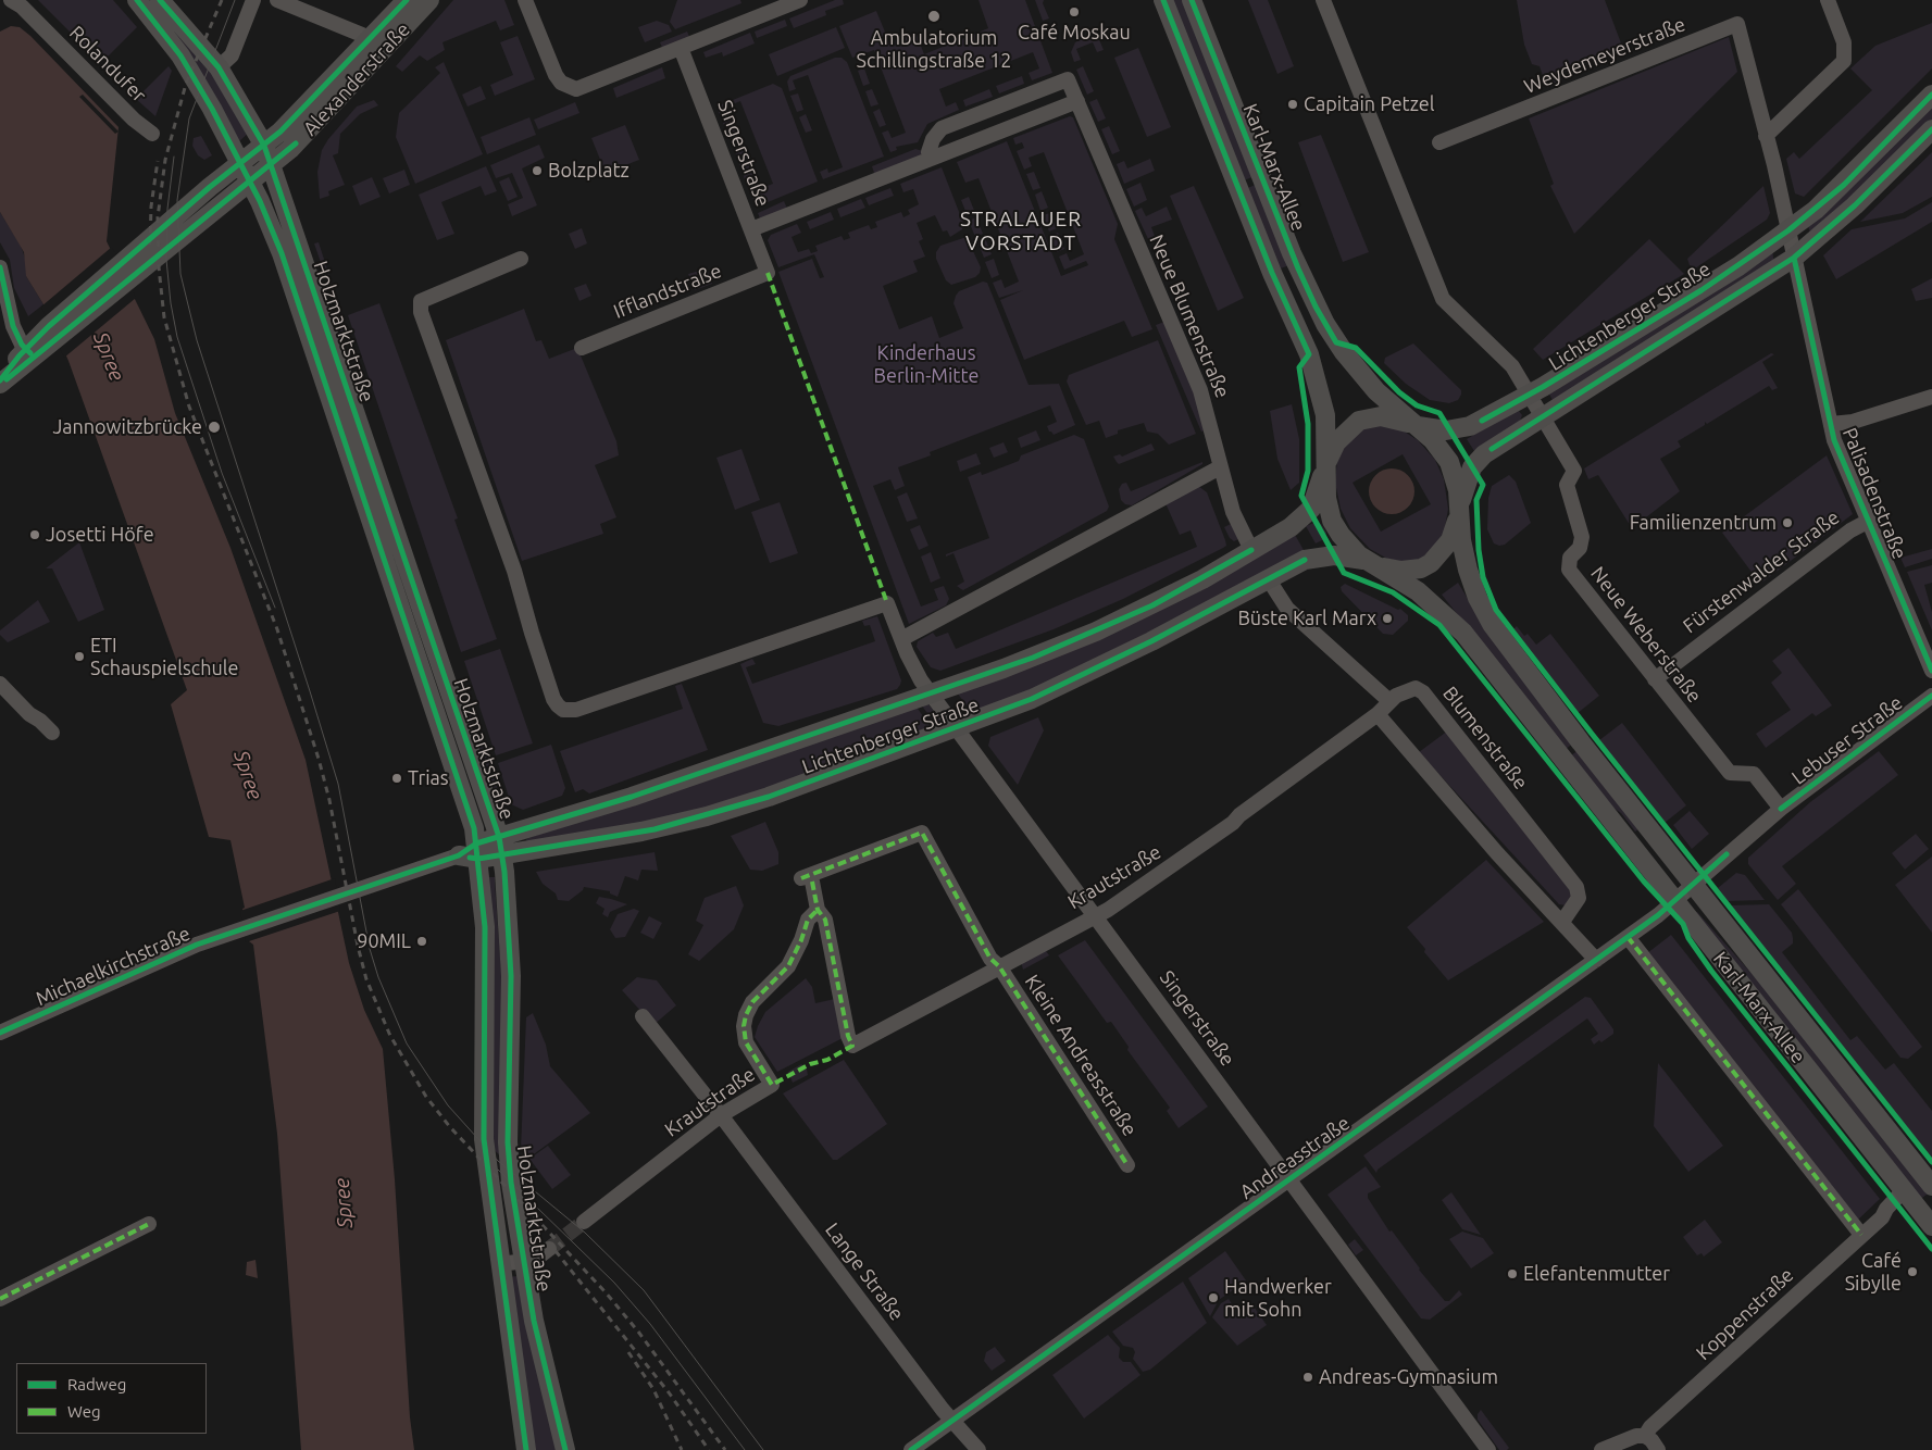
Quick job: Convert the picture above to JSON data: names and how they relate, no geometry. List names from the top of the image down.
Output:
{
  "streets": {
    "main road": [
      "Alexanderstraße",
      "Karl-Marx-Allee",
      "Lichtenberger Straße",
      "Holzmarktstraße"
    ],
    "street": [
      "Weydemeyerstraße",
      "Rolandufer",
      "Singerstraße",
      "Ifflandstraße",
      "Neue Blumenstraße",
      "Palisadenstraße",
      "Fürstenwalder Straße",
      "Neue Weberstraße",
      "Blumenstraße",
      "Lebuser Straße",
      "Krautstraße",
      "Michaelkirchstraße",
      "Kleine Andreasstraße",
      "Andreasstraße",
      "Lange Straße",
      "Koppenstraße"
    ]
  },
  "crossings": [
    ["Weydemeyerstraße", "Lichtenberger Straße"],
    ["Alexanderstraße", "Holzmarktstraße"],
    ["Singerstraße", "Ifflandstraße"],
    ["Singerstraße", "Lichtenberger Straße"],
    ["Singerstraße", "Krautstraße"],
    ["Singerstraße", "Andreasstraße"],
    ["Karl-Marx-Allee", "Lichtenberger Straße"],
    ["Karl-Marx-Allee", "Lebuser Straße"],
    ["Karl-Marx-Allee", "Andreasstraße"],
    ["Karl-Marx-Allee", "Koppenstraße"],
    ["Neue Blumenstraße", "Lichtenberger Straße"],
    ["Lichtenberger Straße", "Holzmarktstraße"],
    ["Lichtenberger Straße", "Palisadenstraße"],
    ["Lichtenberger Straße", "Neue Weberstraße"],
    ["Lichtenberger Straße", "Michaelkirchstraße"],
    ["Palisadenstraße", "Fürstenwalder Straße"],
    ["Fürstenwalder Straße", "Neue Weberstraße"],
    ["Neue Weberstraße", "Lebuser Straße"],
    ["Blumenstraße", "Krautstraße"],
    ["Lebuser Straße", "Andreasstraße"],
    ["Krautstraße", "Kleine Andreasstraße"],
    ["Krautstraße", "Lange Straße"],
    ["Andreasstraße", "Lange Straße"]
  ],
  "districts": ["STRALAUER VORSTADT"],
  "water": ["Spree"],
  "parks": ["Kinderhaus Berlin-Mitte"],
  "places": [
    "Café Moskau",
    "Ambulatorium Schillingstraße 12",
    "Capitain Petzel",
    "Bolzplatz",
    "Jannowitzbrücke",
    "Familienzentrum",
    "Josetti Höfe",
    "Büste Karl Marx",
    "ETI Schauspielschule",
    "Trias",
    "90MIL",
    "Café Sibylle",
    "Elefantenmutter",
    "Handwerker mit Sohn",
    "Andreas-Gymnasium"
  ],
  "legend": ["Radweg", "Weg"]
}
